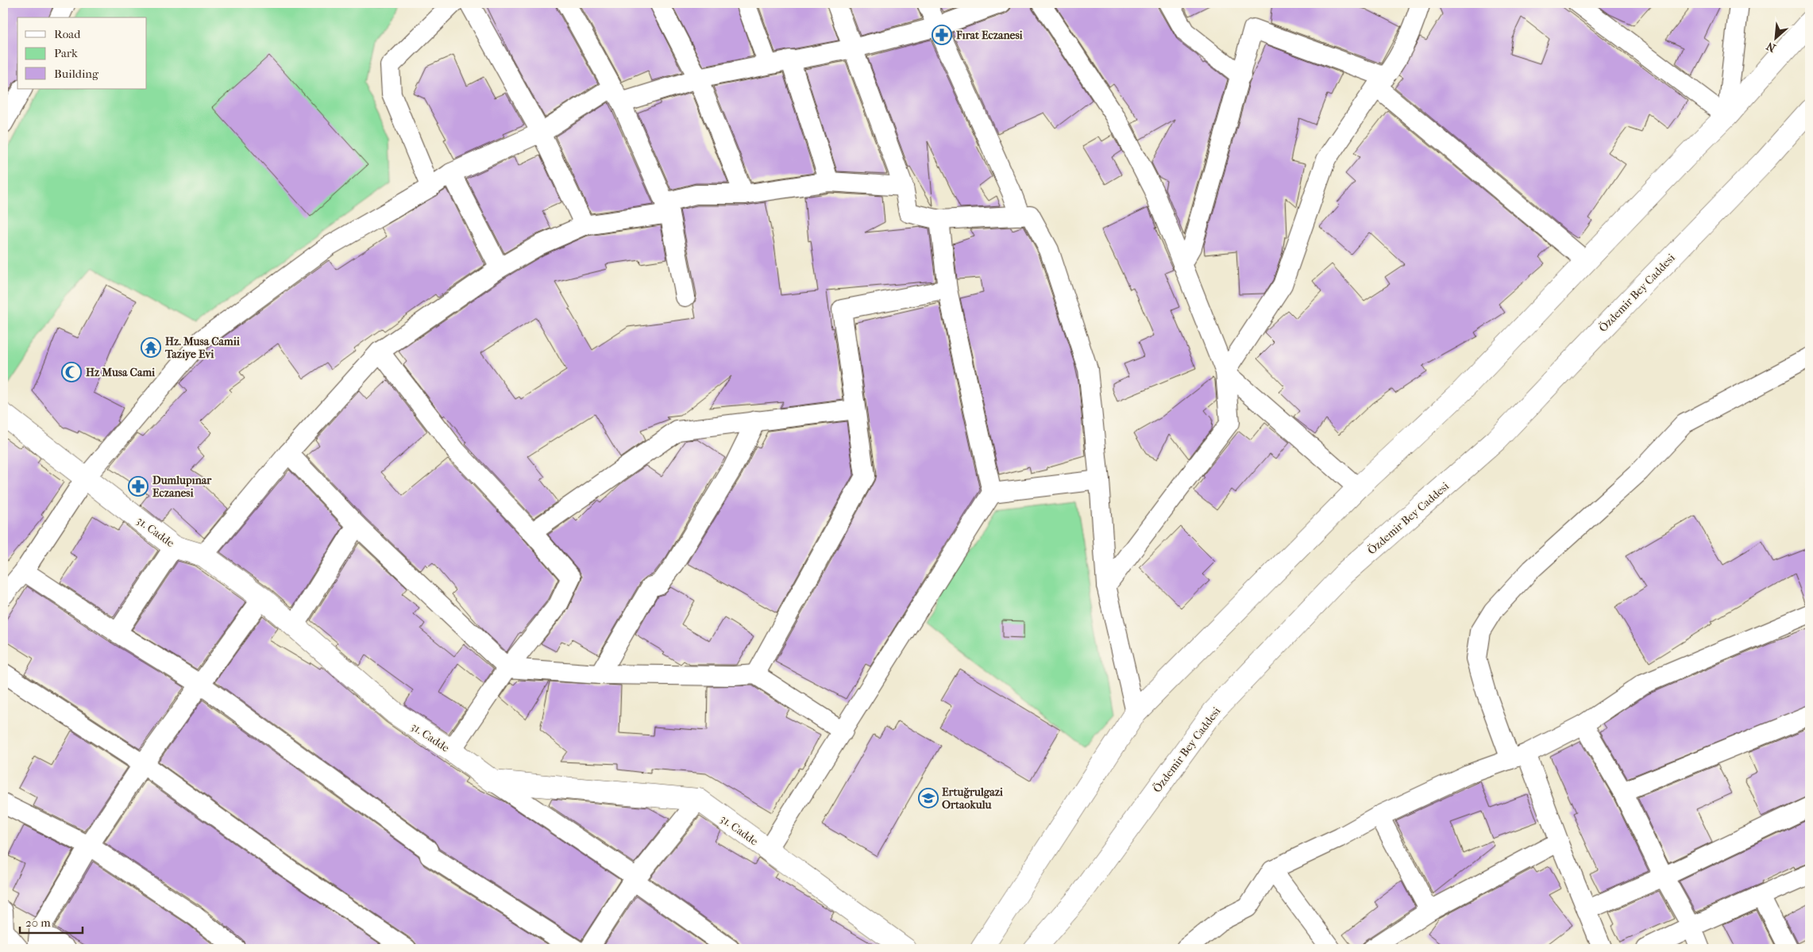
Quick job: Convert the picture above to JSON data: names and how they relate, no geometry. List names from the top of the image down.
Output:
{
  "streets": {
    "main road": ["Özdemir Bey Caddesi", "31. Cadde"]
  },
  "places": {
    "pharmacy": ["Fırat Eczanesi", "Dumlupınar Eczanesi"],
    "temple": ["Hz. Musa Camii Taziye Evi"],
    "mosque": ["Hz Musa Cami"],
    "school or university": ["Ertuğrulgazi Ortaokulu"]
  },
  "legend": ["Road", "Park", "Building"],
  "scale_bar": "20 m",
  "north": "bottom left"
}
